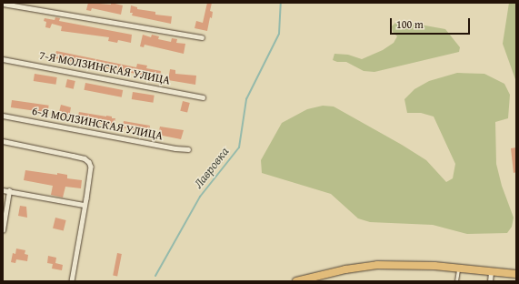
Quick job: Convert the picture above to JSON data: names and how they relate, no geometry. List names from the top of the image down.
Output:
{
  "streets": {
    "street": ["7-Я МОЛЗИНСКАЯ УЛИЦА", "6-Я МОЛЗИНСКАЯ УЛИЦА"]
  },
  "water": ["Лавровка"],
  "scale_bar": "100 m"
}
